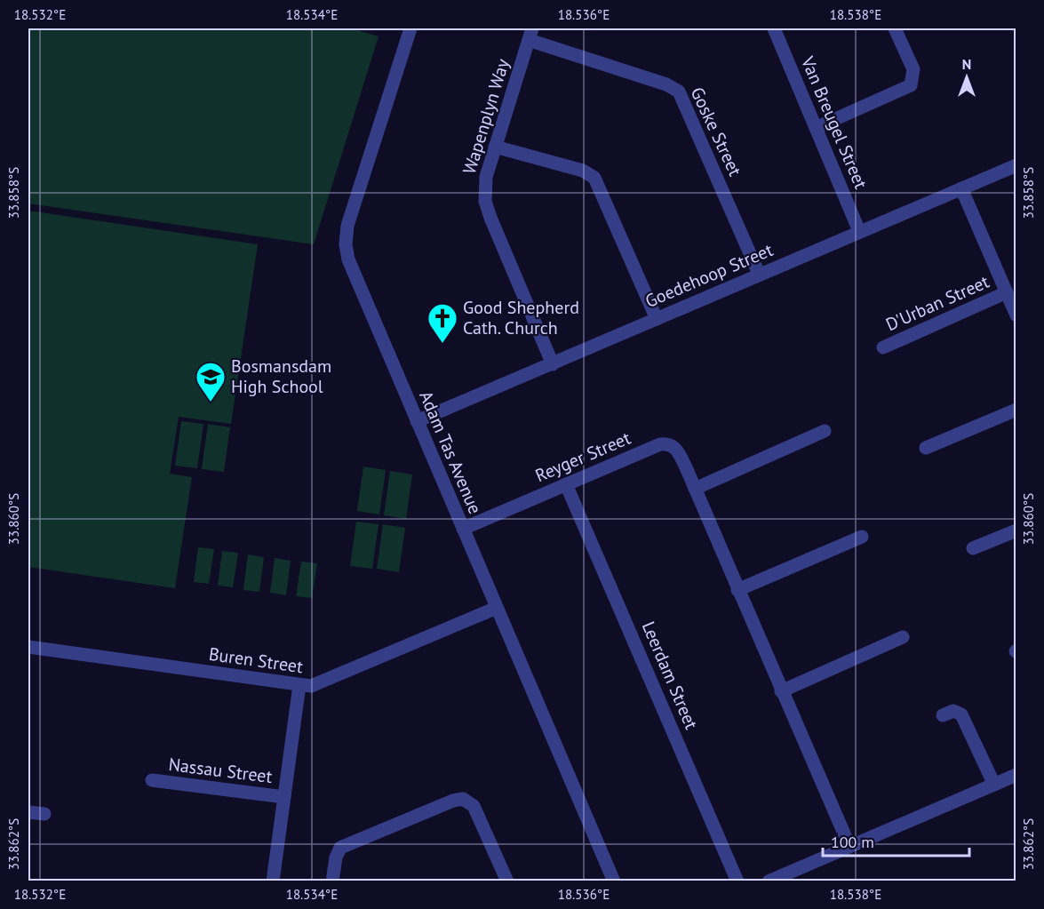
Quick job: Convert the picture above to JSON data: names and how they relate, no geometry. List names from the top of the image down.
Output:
{
  "streets": {
    "street": [
      "Wapenplyn Way",
      "Van Breugel Street",
      "Goske Street",
      "Goedehoop Street",
      "D'Urban Street",
      "Adam Tas Avenue",
      "Reyger Street",
      "Buren Street",
      "Leerdam Street",
      "Nassau Street"
    ]
  },
  "crossings": [
    ["Wapenplyn Way", "Goske Street"],
    ["Wapenplyn Way", "Goedehoop Street"],
    ["Van Breugel Street", "Goedehoop Street"],
    ["Goske Street", "Goedehoop Street"],
    ["Goedehoop Street", "D'Urban Street"],
    ["Goedehoop Street", "Adam Tas Avenue"],
    ["Adam Tas Avenue", "Reyger Street"],
    ["Adam Tas Avenue", "Buren Street"],
    ["Reyger Street", "Leerdam Street"],
    ["Buren Street", "Nassau Street"]
  ],
  "places": {
    "church": ["Good Shepherd Cath. Church"],
    "school or university": ["Bosmansdam High School"]
  },
  "scale_bar": "100 m",
  "north": "top",
  "coordinates": [
    "18.532°E",
    "18.534°E",
    "18.536°E",
    "18.538°E",
    "33.858°S",
    "33.860°S",
    "33.862°S"
  ]
}
